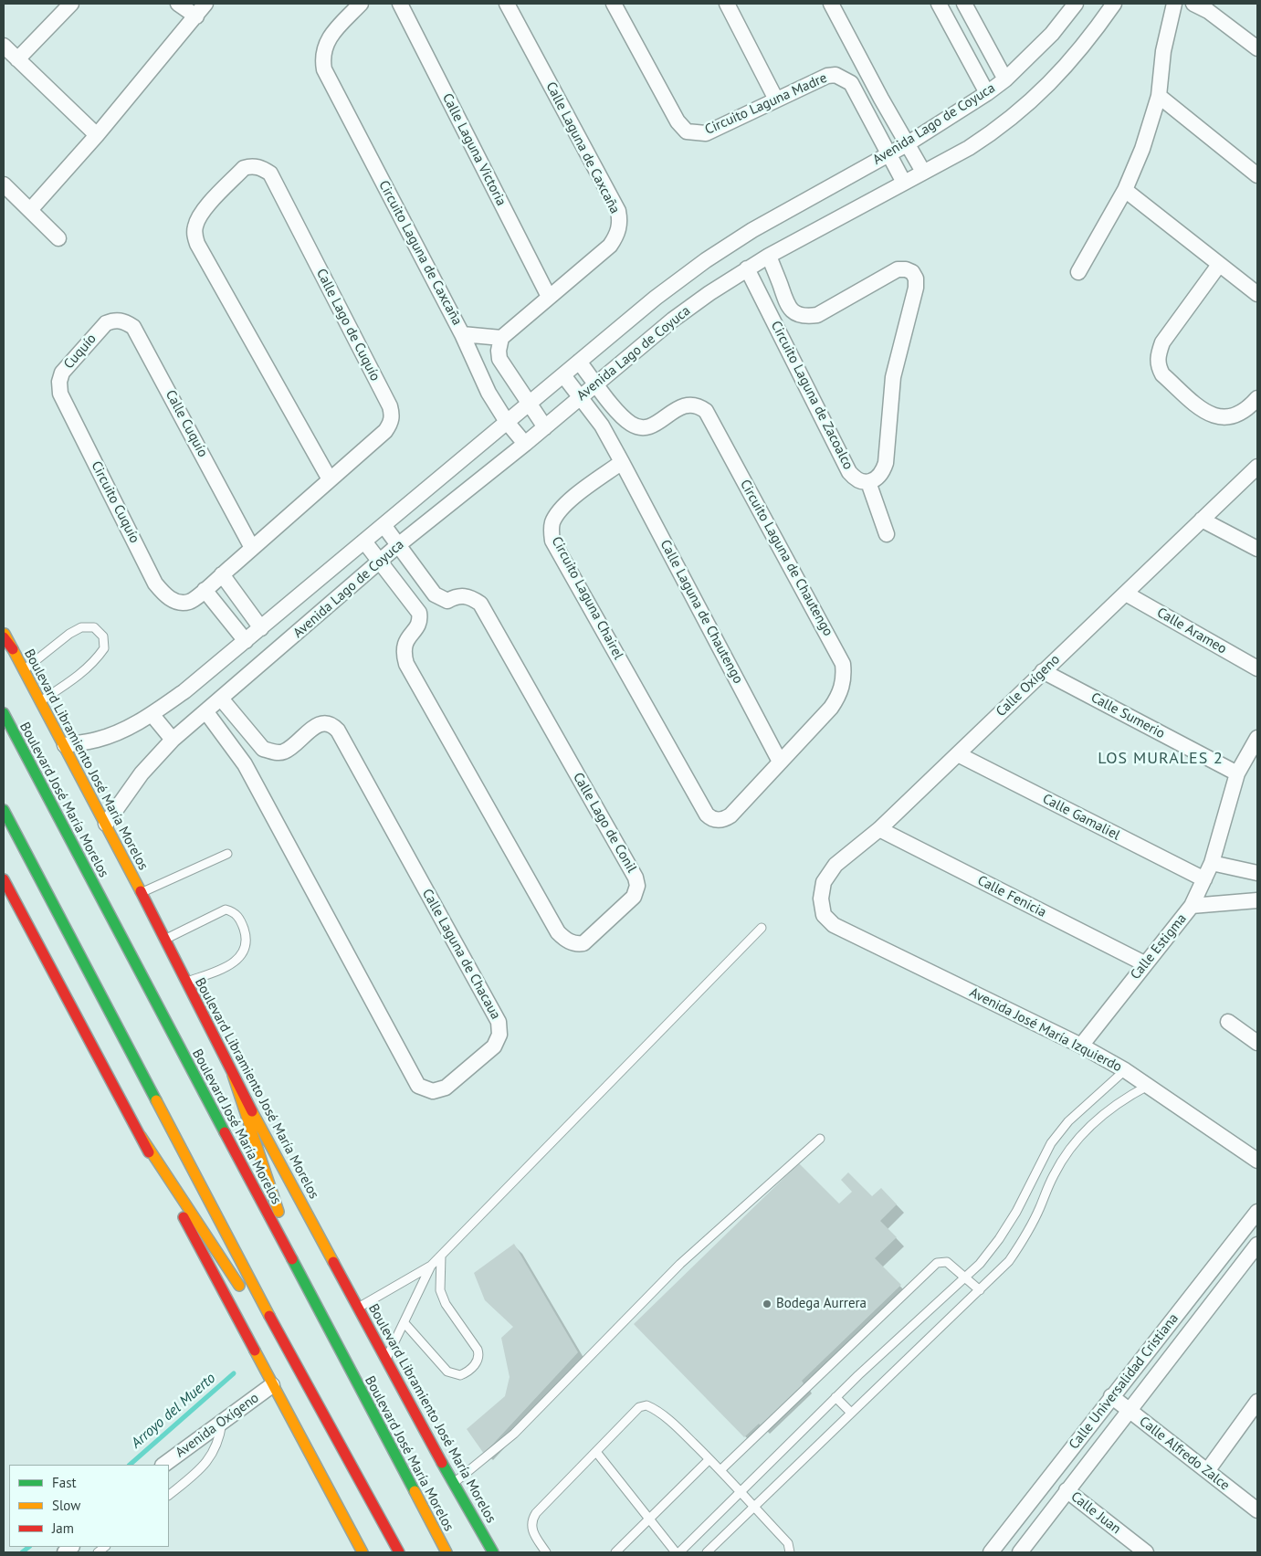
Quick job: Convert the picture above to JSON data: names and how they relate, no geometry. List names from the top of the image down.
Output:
{
  "streets": {
    "main road": ["Boulevard Libramiento José María Morelos", "Boulevard José María Morelos"],
    "street": [
      "Circuito Laguna Madre",
      "Avenida Lago de Coyuca",
      "Calle Laguna de Caxcaña",
      "Calle Laguna Victoria",
      "Circuito Laguna de Caxcaña",
      "Calle Lago de Cuquío",
      "Cuquío",
      "Circuito Laguna de Zacoalco",
      "Calle Cuquío",
      "Circuito Cuquío",
      "Circuito Laguna de Chautengo",
      "Circuito Laguna Chairel",
      "Calle Laguna de Chautengo",
      "Calle Arameo",
      "Calle Oxígeno",
      "Calle Sumerio",
      "Calle Gamaliel",
      "Calle Lago de Conil",
      "Calle Fenicia",
      "Calle Estigma",
      "Calle Laguna de Chacaua",
      "Avenida José María Izquierdo",
      "Calle Universalidad Cristiana",
      "Avenida Oxígeno",
      "Calle Alfredo Zalce",
      "Calle Juan"
    ]
  },
  "crossings": [
    ["Circuito Laguna Madre", "Avenida Lago de Coyuca"],
    ["Avenida Lago de Coyuca", "Circuito Laguna de Caxcaña"],
    ["Avenida Lago de Coyuca", "Circuito Laguna de Zacoalco"],
    ["Avenida Lago de Coyuca", "Circuito Laguna de Chautengo"],
    ["Avenida Lago de Coyuca", "Boulevard Libramiento José María Morelos"],
    ["Avenida Lago de Coyuca", "Calle Lago de Conil"],
    ["Avenida Lago de Coyuca", "Calle Laguna de Chacaua"],
    ["Calle Laguna de Caxcaña", "Calle Laguna Victoria"],
    ["Calle Lago de Cuquío", "Calle Cuquío"],
    ["Calle Lago de Cuquío", "Circuito Cuquío"],
    ["Cuquío", "Calle Cuquío"],
    ["Cuquío", "Circuito Cuquío"],
    ["Circuito Laguna de Chautengo", "Circuito Laguna Chairel"],
    ["Circuito Laguna de Chautengo", "Calle Laguna de Chautengo"],
    ["Circuito Laguna Chairel", "Calle Laguna de Chautengo"],
    ["Calle Arameo", "Calle Oxígeno"],
    ["Calle Oxígeno", "Calle Sumerio"],
    ["Calle Oxígeno", "Calle Gamaliel"],
    ["Calle Oxígeno", "Calle Fenicia"],
    ["Calle Oxígeno", "Avenida José María Izquierdo"],
    ["Calle Sumerio", "Calle Estigma"],
    ["Calle Gamaliel", "Calle Estigma"],
    ["Calle Fenicia", "Calle Estigma"],
    ["Calle Estigma", "Avenida José María Izquierdo"],
    ["Calle Universalidad Cristiana", "Calle Alfredo Zalce"],
    ["Calle Universalidad Cristiana", "Calle Juan"]
  ],
  "districts": ["LOS MURALES 2"],
  "water": ["Arroyo del Muerto"],
  "places": ["Bodega Aurrera"],
  "legend": ["Fast", "Slow", "Jam"]
}
